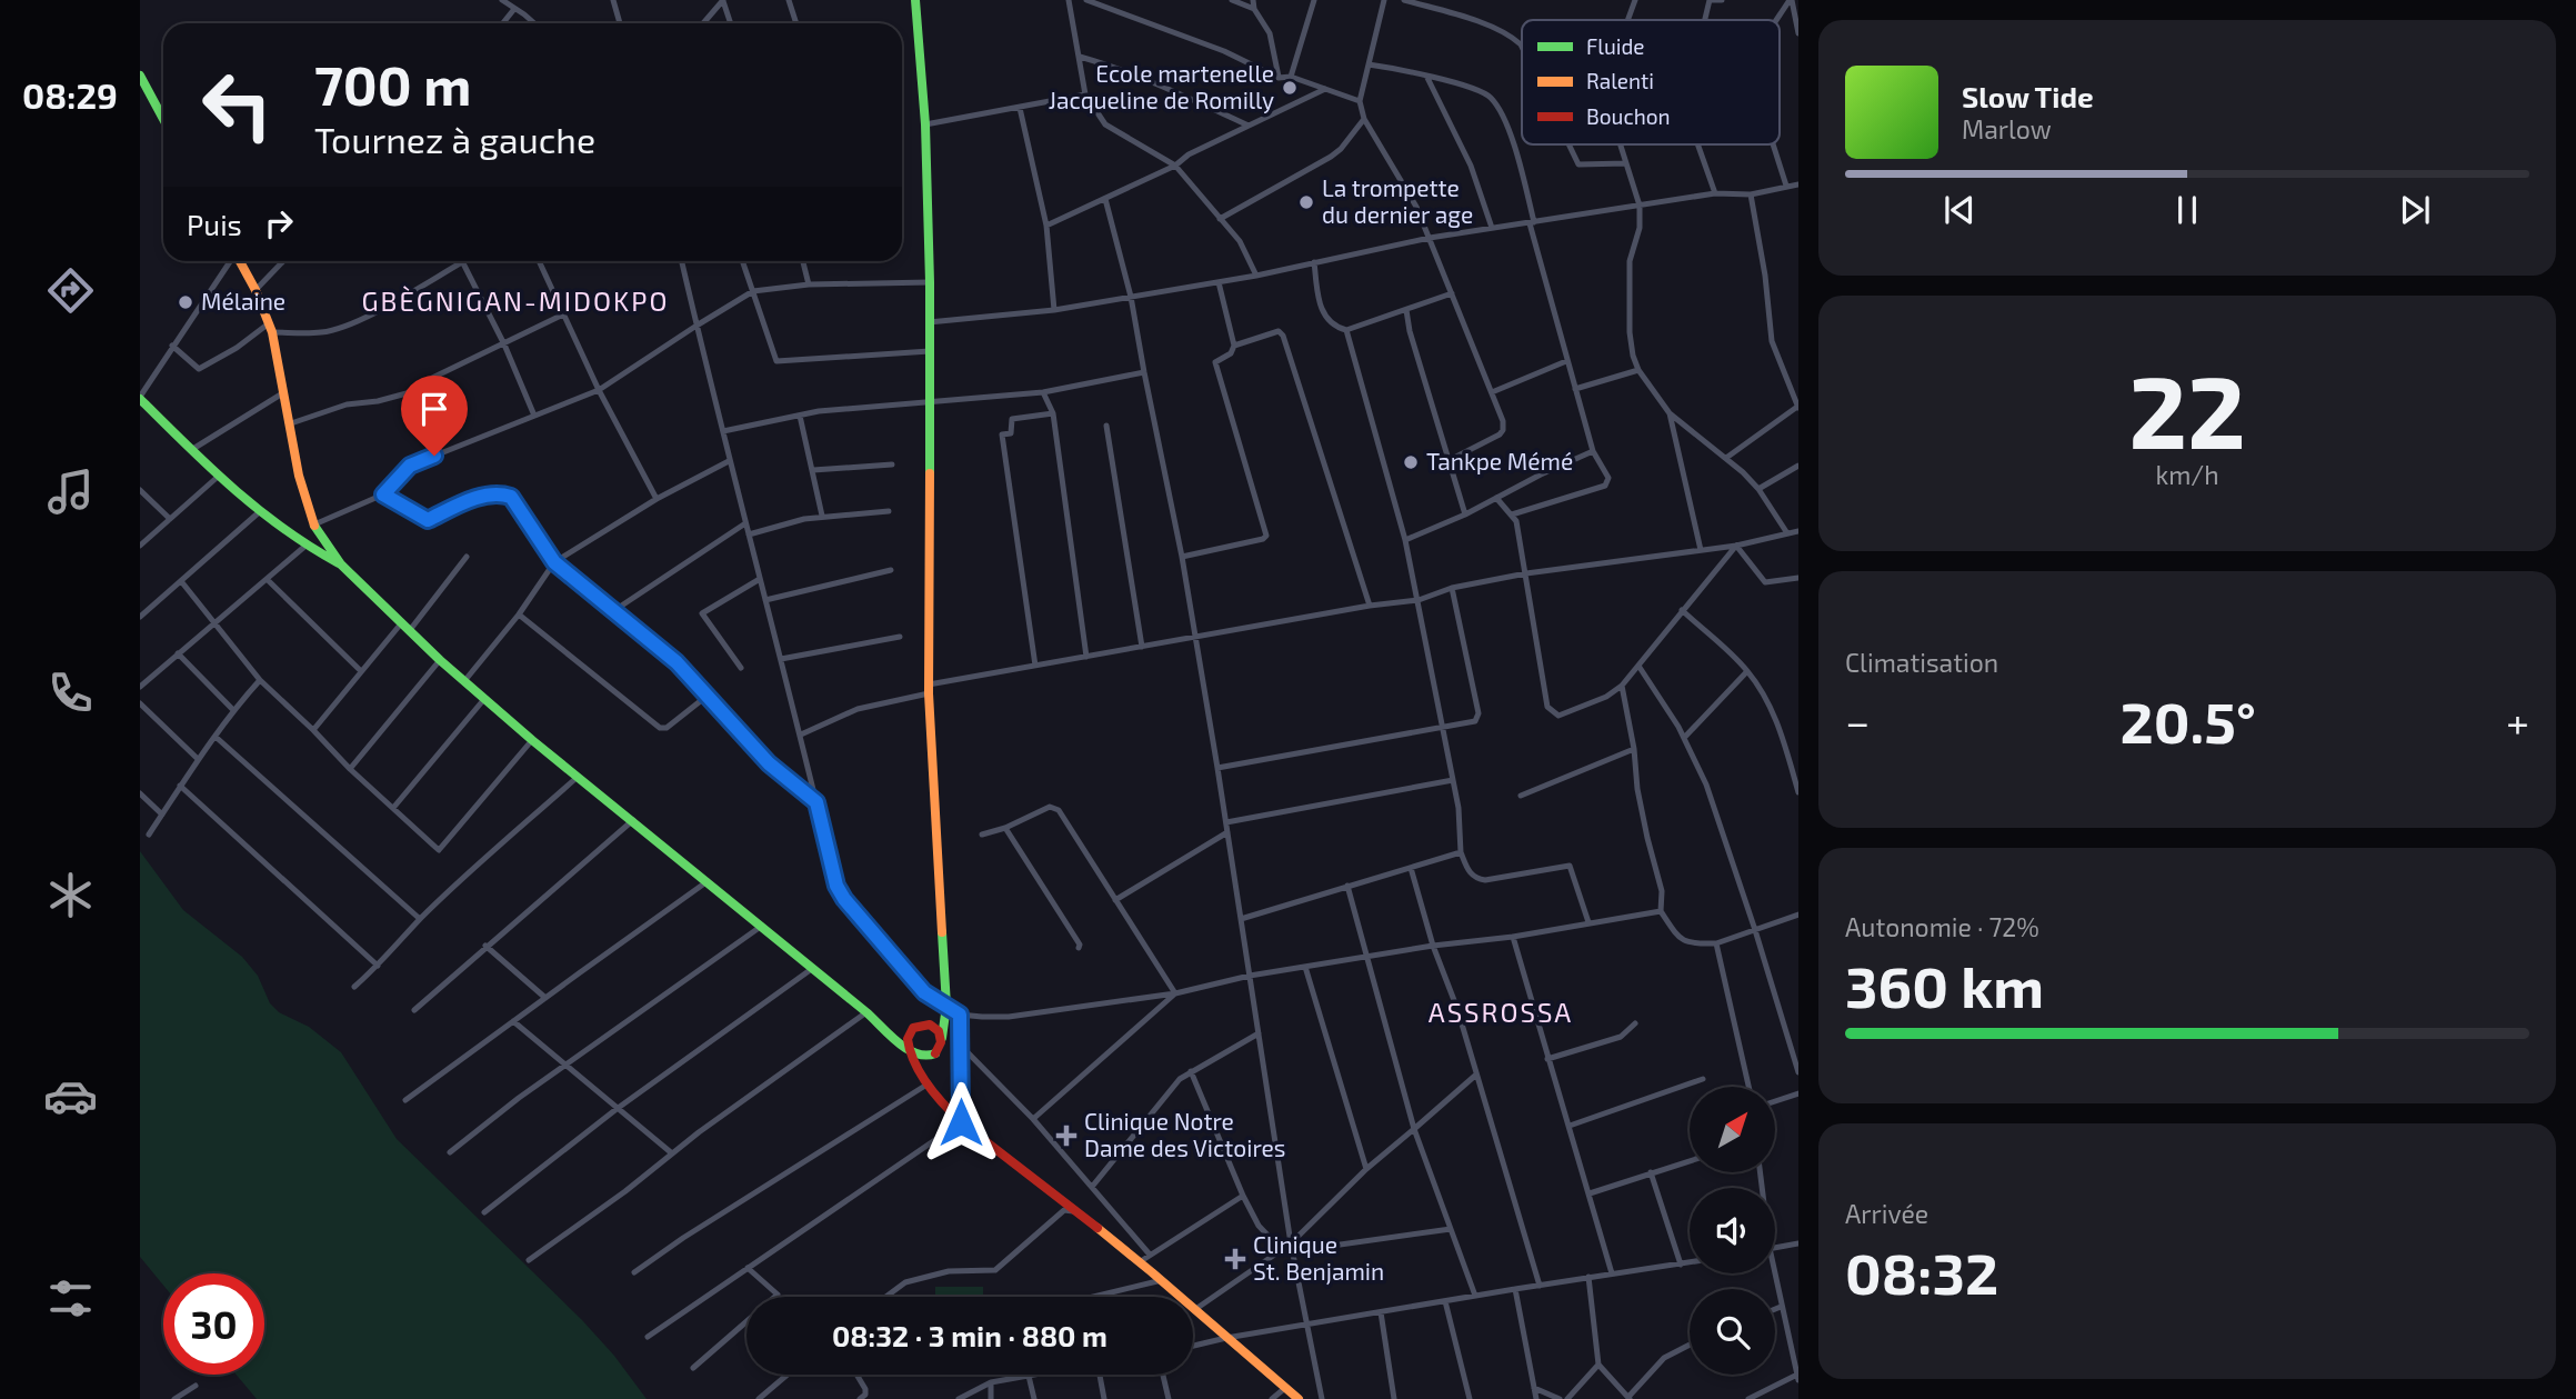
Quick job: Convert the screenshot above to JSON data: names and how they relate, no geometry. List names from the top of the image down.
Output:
{
  "districts": ["GBÈGNIGAN-MIDOKPO", "ASSROSSA"],
  "places": {
    "other": [
      "Ecole martenelle Jacqueline de Romilly",
      "La trompette du dernier age",
      "Mélaine",
      "Tankpe Mémé"
    ],
    "health": ["Clinique Notre Dame des Victoires", "Clinique St. Benjamin"]
  },
  "legend": ["Fluide", "Ralenti", "Bouchon"],
  "north": "top right",
  "page": {
    "tabs": "08:29",
    "turn": ["700 m", "Tournez à gauche"],
    "song": ["Slow Tide", "Marlow"],
    "then": "Puis",
    "tile": [
      ["22", "km/h"],
      "Climatisation",
      ["Autonomie · 72%", "360 km"],
      ["Arrivée", "08:32"]
    ],
    "heat": ["−", "20.5°", "+"],
    "limit": "30",
    "trip": "08:32 · 3 min · 880 m"
  }
}
